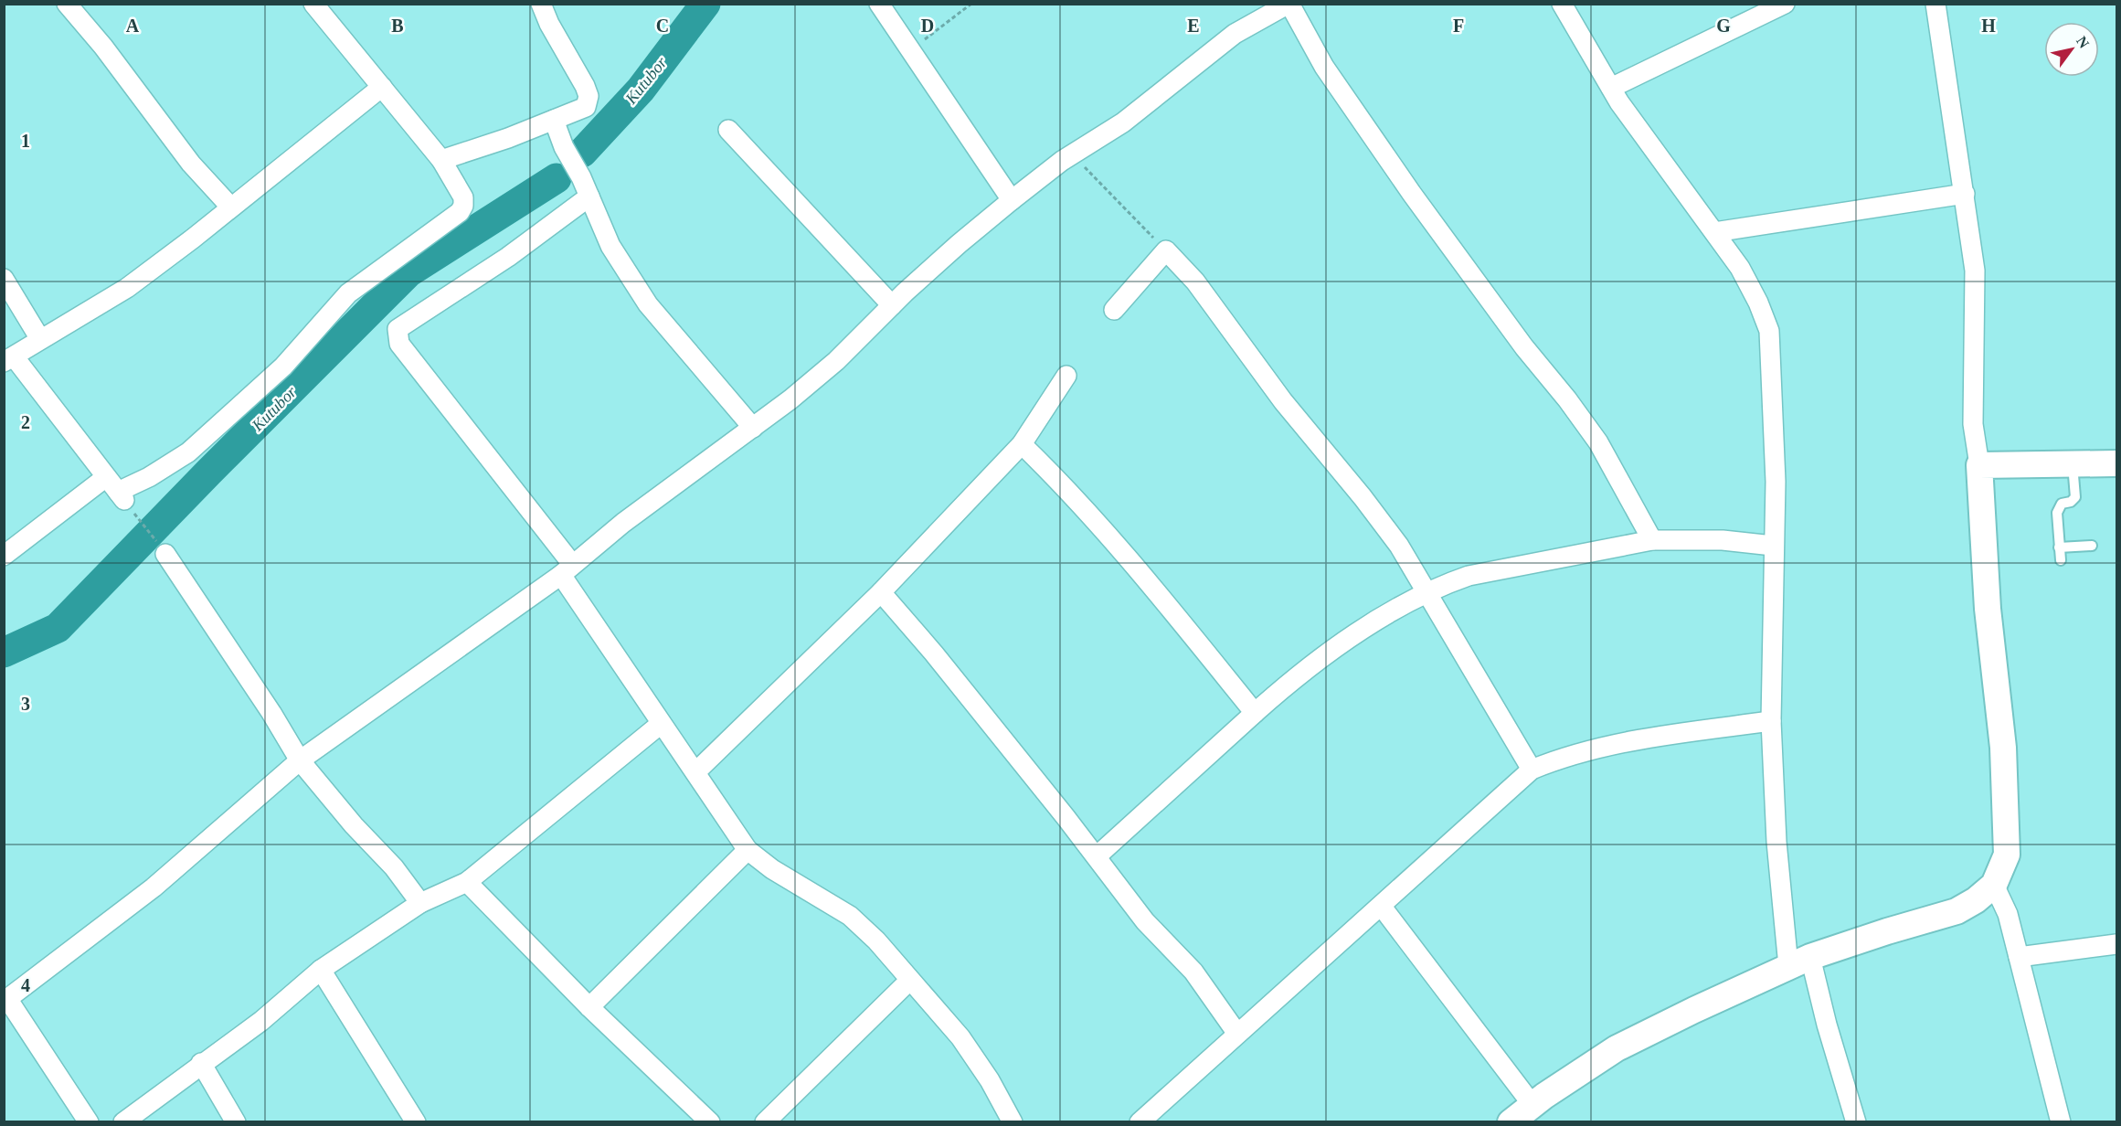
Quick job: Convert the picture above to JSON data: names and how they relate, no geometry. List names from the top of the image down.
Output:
{
  "water": ["Kutubor"],
  "north": "top right",
  "grid": {
    "columns": [
      "A",
      "B",
      "C",
      "D",
      "E",
      "F",
      "G",
      "H"
    ],
    "rows": [
      "1",
      "2",
      "3",
      "4"
    ]
  }
}
